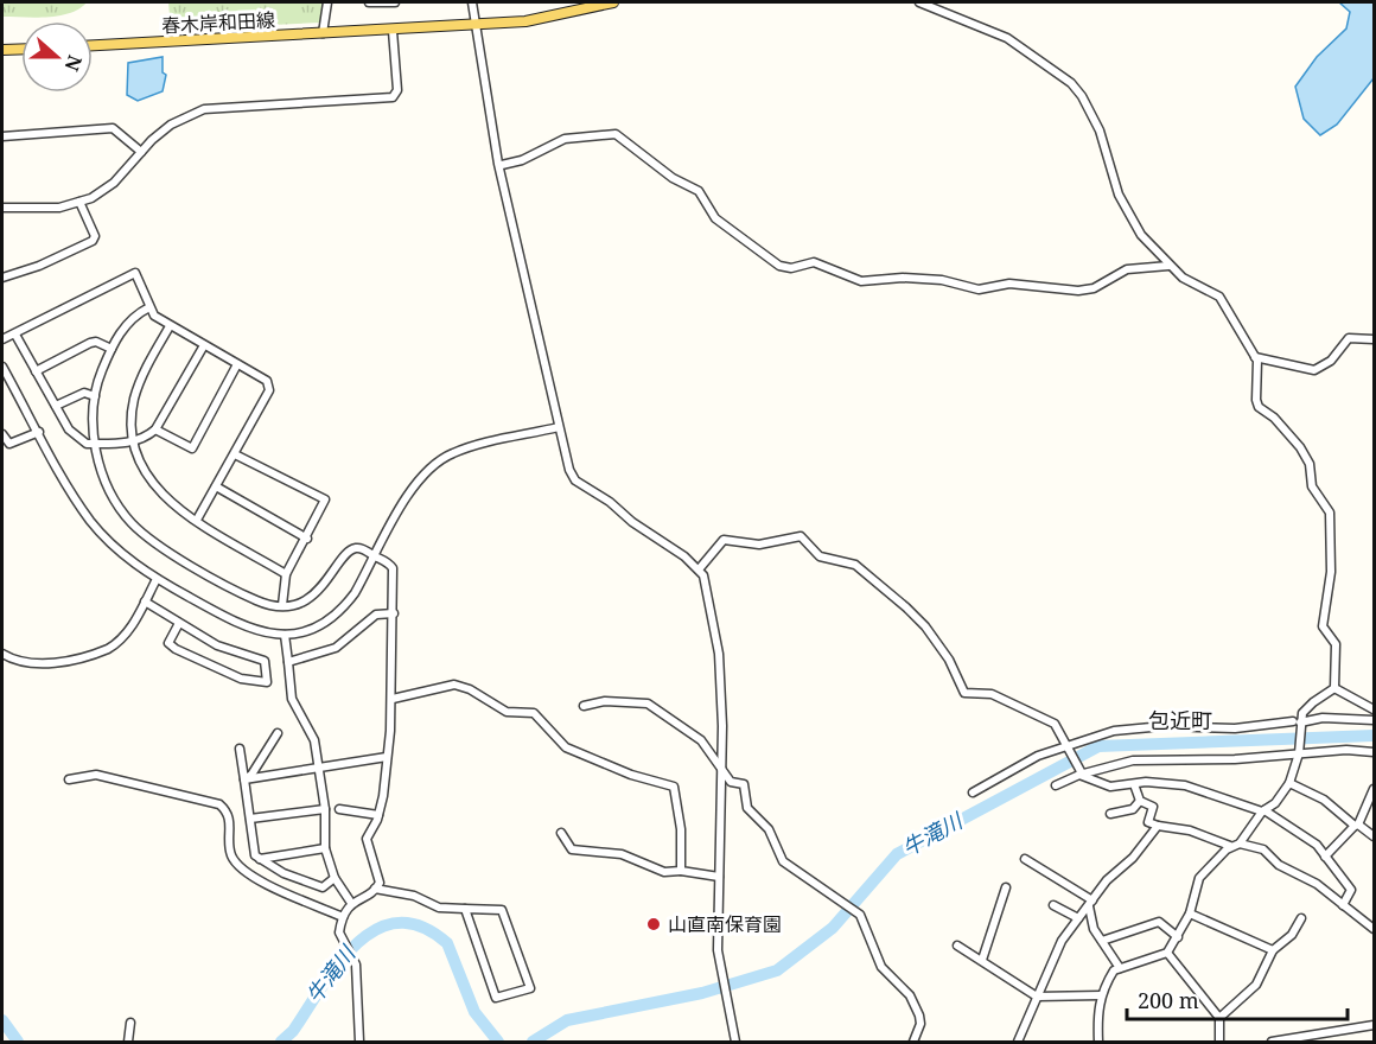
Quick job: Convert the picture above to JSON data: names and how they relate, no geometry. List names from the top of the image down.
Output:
{
  "streets": {
    "main road": ["春木岸和田線"]
  },
  "districts": ["包近町"],
  "water": ["牛滝川"],
  "places": ["山直南保育園"],
  "scale_bar": "200 m",
  "north": "right"
}
